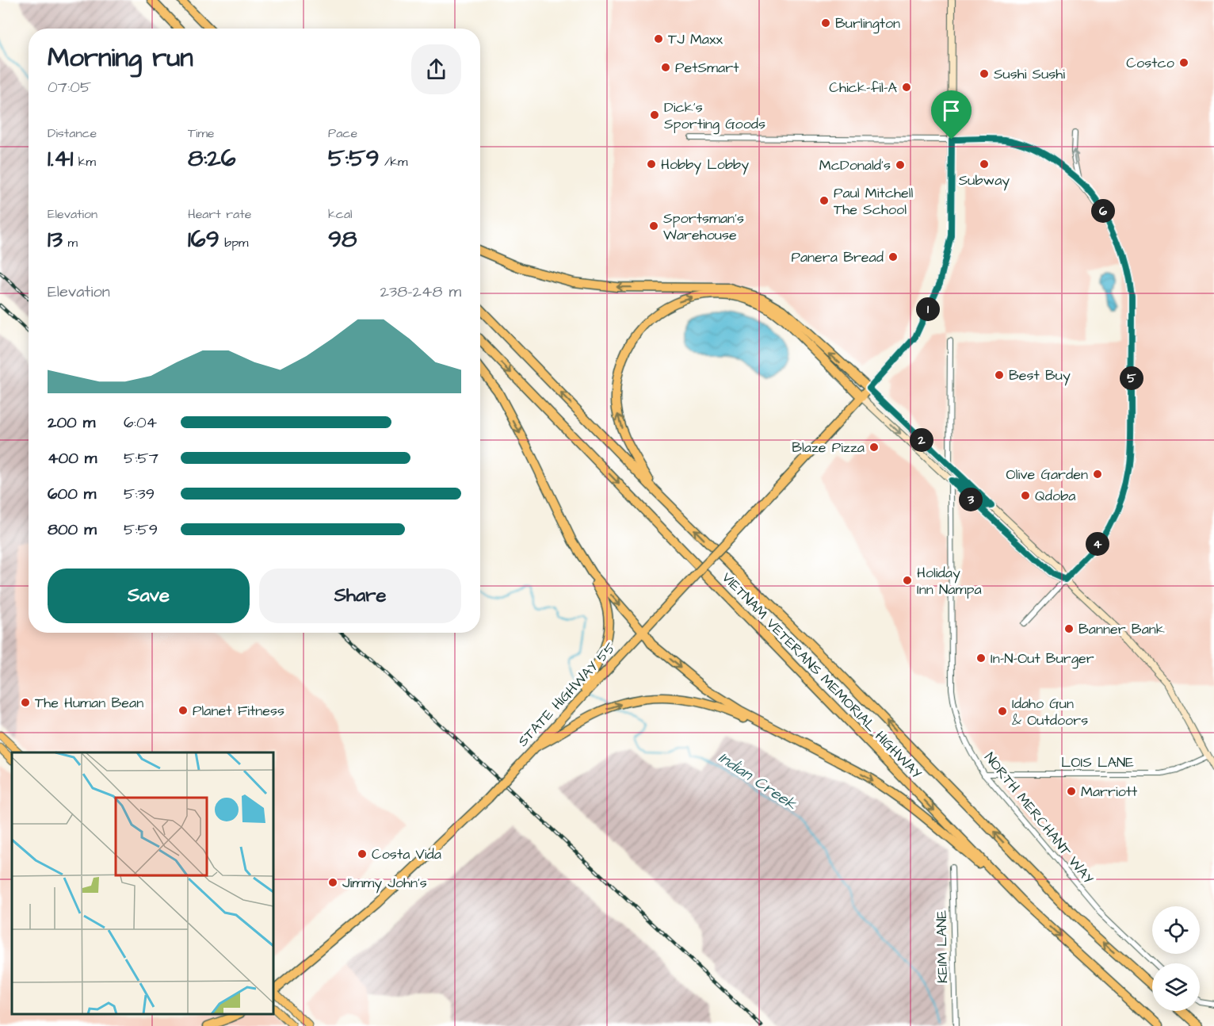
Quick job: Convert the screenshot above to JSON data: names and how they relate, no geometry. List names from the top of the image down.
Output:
{
  "streets": {
    "highway": ["VIETNAM VETERANS MEMORIAL HIGHWAY", "STATE HIGHWAY 55"],
    "street": ["LOIS LANE", "NORTH MERCHANT WAY", "KEIM LANE"]
  },
  "crossings": [
    ["LOIS LANE", "NORTH MERCHANT WAY"]
  ],
  "water": ["Indian Creek"],
  "places": [
    "Burlington",
    "TJ Maxx",
    "Costco",
    "PetSmart",
    "Sushi Sushi",
    "Chick-fil-A",
    "Dick's Sporting Goods",
    "Hobby Lobby",
    "Subway",
    "McDonald's",
    "Paul Mitchell The School",
    "Sportsman's Warehouse",
    "Panera Bread",
    "Best Buy",
    "Blaze Pizza",
    "Olive Garden",
    "Qdoba",
    "Holiday Inn Nampa",
    "Banner Bank",
    "In-N-Out Burger",
    "The Human Bean",
    "Planet Fitness",
    "Idaho Gun & Outdoors",
    "Marriott",
    "Costa Vida",
    "Jimmy John's"
  ],
  "page": {
    "heading": ["Morning run", "07:05"],
    "stats": [
      ["Distance", "1.41 km"],
      ["Time", "8:26"],
      ["Pace", "5:59 /km"],
      ["Elevation", "13 m"],
      ["Heart rate", "169 bpm"],
      ["kcal", "98"]
    ],
    "pins": [
      "6",
      "1",
      "5",
      "2",
      "3",
      "4"
    ],
    "chart": ["Elevation", "238–248 m"],
    "list": [
      {
        "name": "200 m",
        "note": "6:04"
      },
      {
        "name": "400 m",
        "note": "5:57"
      },
      {
        "name": "600 m",
        "note": "5:39"
      },
      {
        "name": "800 m",
        "note": "5:59"
      }
    ],
    "buttons": ["Save", "Share"]
  }
}
